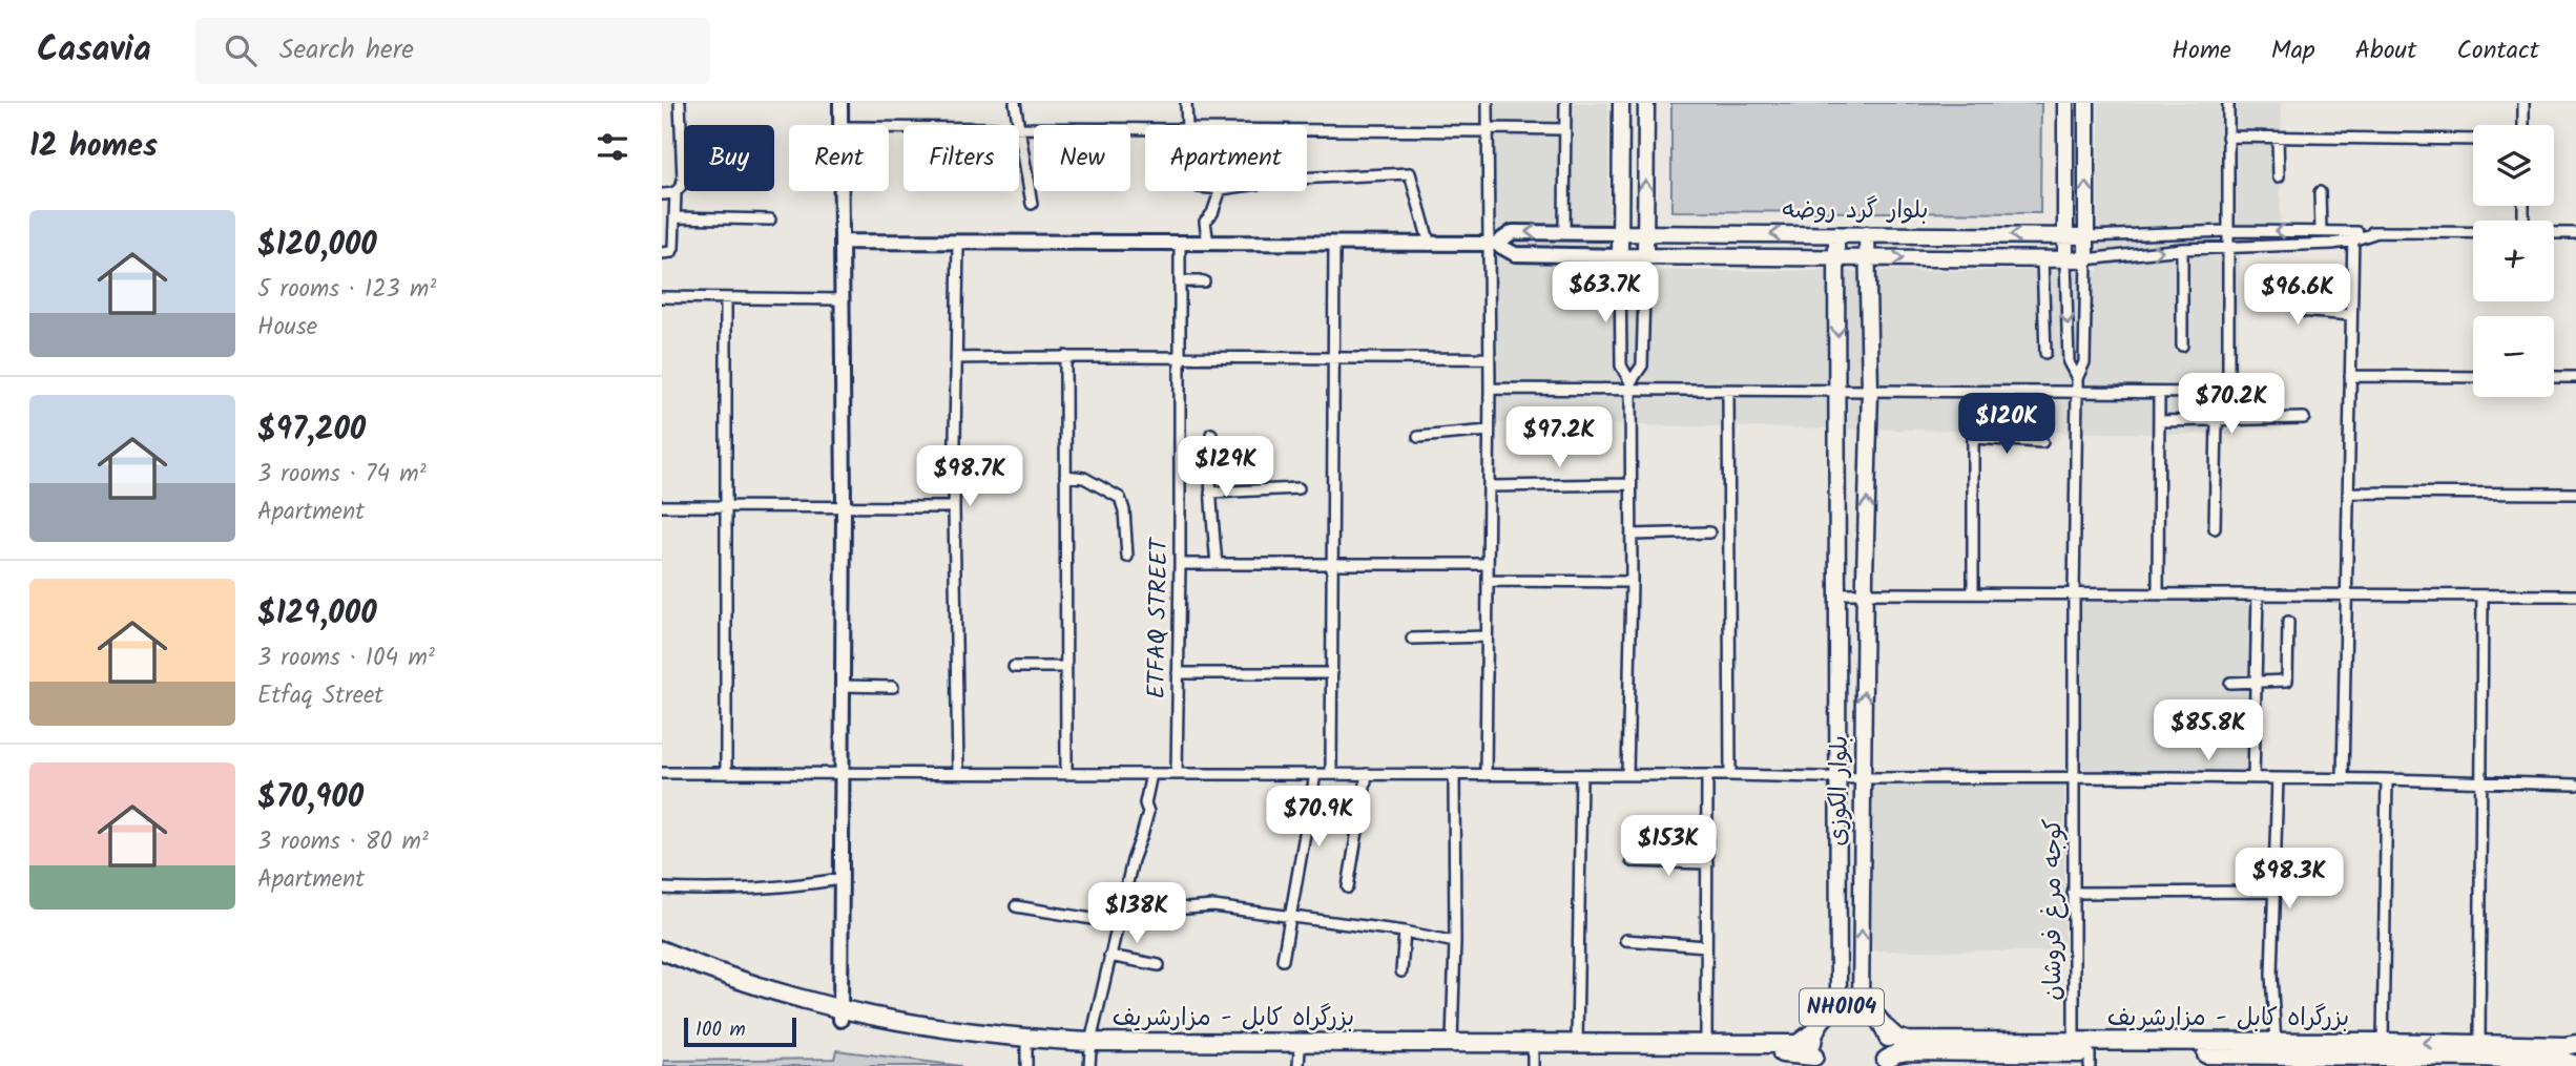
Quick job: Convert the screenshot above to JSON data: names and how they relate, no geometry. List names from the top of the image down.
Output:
{
  "streets": {
    "highway": ["NH0104", "بزرگراه کابل - مزارشریف"],
    "main road": ["بلوار گرد روضه", "بلوار الکوزی"],
    "street": ["ETFAQ STREET", "كوجه مرغ فروشان"]
  },
  "crossings": [
    ["بلوار گرد روضه", "بلوار الکوزی"],
    ["بلوار الکوزی", "NH0104"],
    ["كوجه مرغ فروشان", "بزرگراه کابل - مزارشریف"],
    ["NH0104", "بزرگراه کابل - مزارشریف"]
  ],
  "scale_bar": "100 m",
  "page": {
    "header": "Casavia",
    "search": "Search here",
    "nav": [
      "Home",
      "Map",
      "About",
      "Contact"
    ],
    "heading": "12 homes",
    "map_buttons": ["+", "−"],
    "chip": [
      "Buy",
      "Rent",
      "Filters",
      "New",
      "Apartment"
    ],
    "list": [
      {
        "name": "$120,000",
        "note": "5 rooms · 123 m² · House"
      },
      {
        "name": "$97,200",
        "note": "3 rooms · 74 m² · Apartment"
      },
      {
        "name": "$129,000",
        "note": "3 rooms · 104 m² · Etfaq Street"
      },
      {
        "name": "$70,900",
        "note": "3 rooms · 80 m² · Apartment"
      }
    ],
    "price": [
      "$63.7K",
      "$96.6K",
      "$70.2K",
      "$120K",
      "$97.2K",
      "$129K",
      "$98.7K",
      "$85.8K",
      "$70.9K",
      "$153K",
      "$98.3K",
      "$138K"
    ],
    "scale": "100 m"
  }
}
